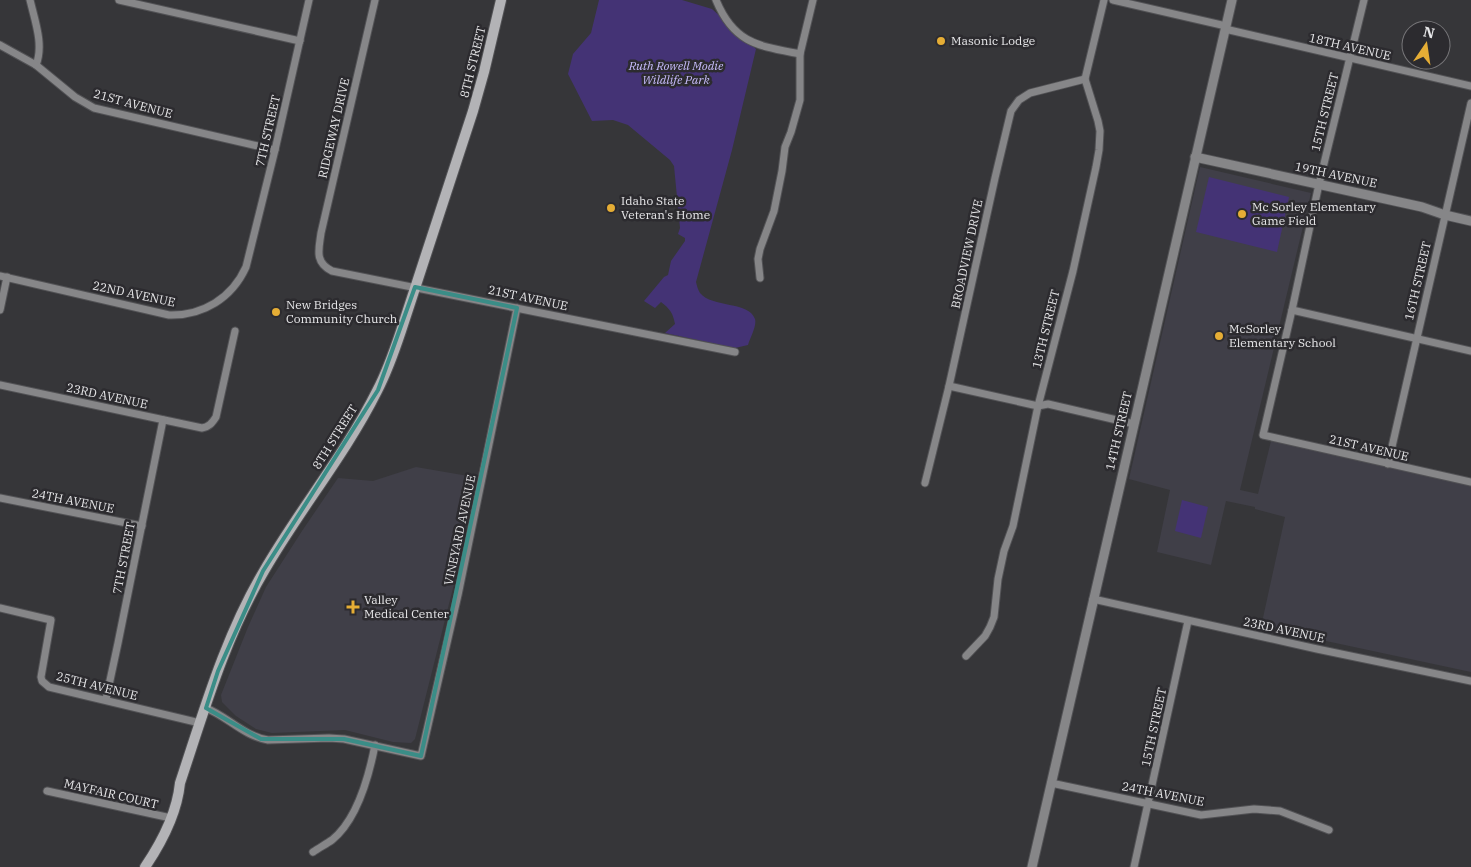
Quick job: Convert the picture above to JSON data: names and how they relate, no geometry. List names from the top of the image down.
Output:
{
  "streets": {
    "main road": ["8TH STREET"],
    "street": [
      "18TH AVENUE",
      "21ST AVENUE",
      "15TH STREET",
      "RIDGEWAY DRIVE",
      "7TH STREET",
      "19TH AVENUE",
      "BROADVIEW DRIVE",
      "16TH STREET",
      "22ND AVENUE",
      "13TH STREET",
      "23RD AVENUE",
      "14TH STREET",
      "24TH AVENUE",
      "VINEYARD AVENUE",
      "25TH AVENUE",
      "MAYFAIR COURT"
    ]
  },
  "crossings": [
    ["18TH AVENUE", "15TH STREET"],
    ["18TH AVENUE", "14TH STREET"],
    ["8TH STREET", "21ST AVENUE"],
    ["8TH STREET", "25TH AVENUE"],
    ["8TH STREET", "MAYFAIR COURT"],
    ["21ST AVENUE", "15TH STREET"],
    ["21ST AVENUE", "RIDGEWAY DRIVE"],
    ["21ST AVENUE", "7TH STREET"],
    ["21ST AVENUE", "16TH STREET"],
    ["21ST AVENUE", "VINEYARD AVENUE"],
    ["15TH STREET", "19TH AVENUE"],
    ["15TH STREET", "23RD AVENUE"],
    ["15TH STREET", "24TH AVENUE"],
    ["7TH STREET", "22ND AVENUE"],
    ["7TH STREET", "23RD AVENUE"],
    ["7TH STREET", "24TH AVENUE"],
    ["7TH STREET", "25TH AVENUE"],
    ["19TH AVENUE", "16TH STREET"],
    ["19TH AVENUE", "14TH STREET"],
    ["BROADVIEW DRIVE", "13TH STREET"],
    ["23RD AVENUE", "14TH STREET"],
    ["14TH STREET", "24TH AVENUE"]
  ],
  "parks": ["Ruth Rowell Modie Wildlife Park"],
  "places": {
    "other": [
      "Masonic Lodge",
      "Idaho State Veteran's Home",
      "Mc Sorley Elementary Game Field",
      "New Bridges Community Church",
      "McSorley Elementary School"
    ],
    "health": ["Valley Medical Center"]
  },
  "north": "top"
}
